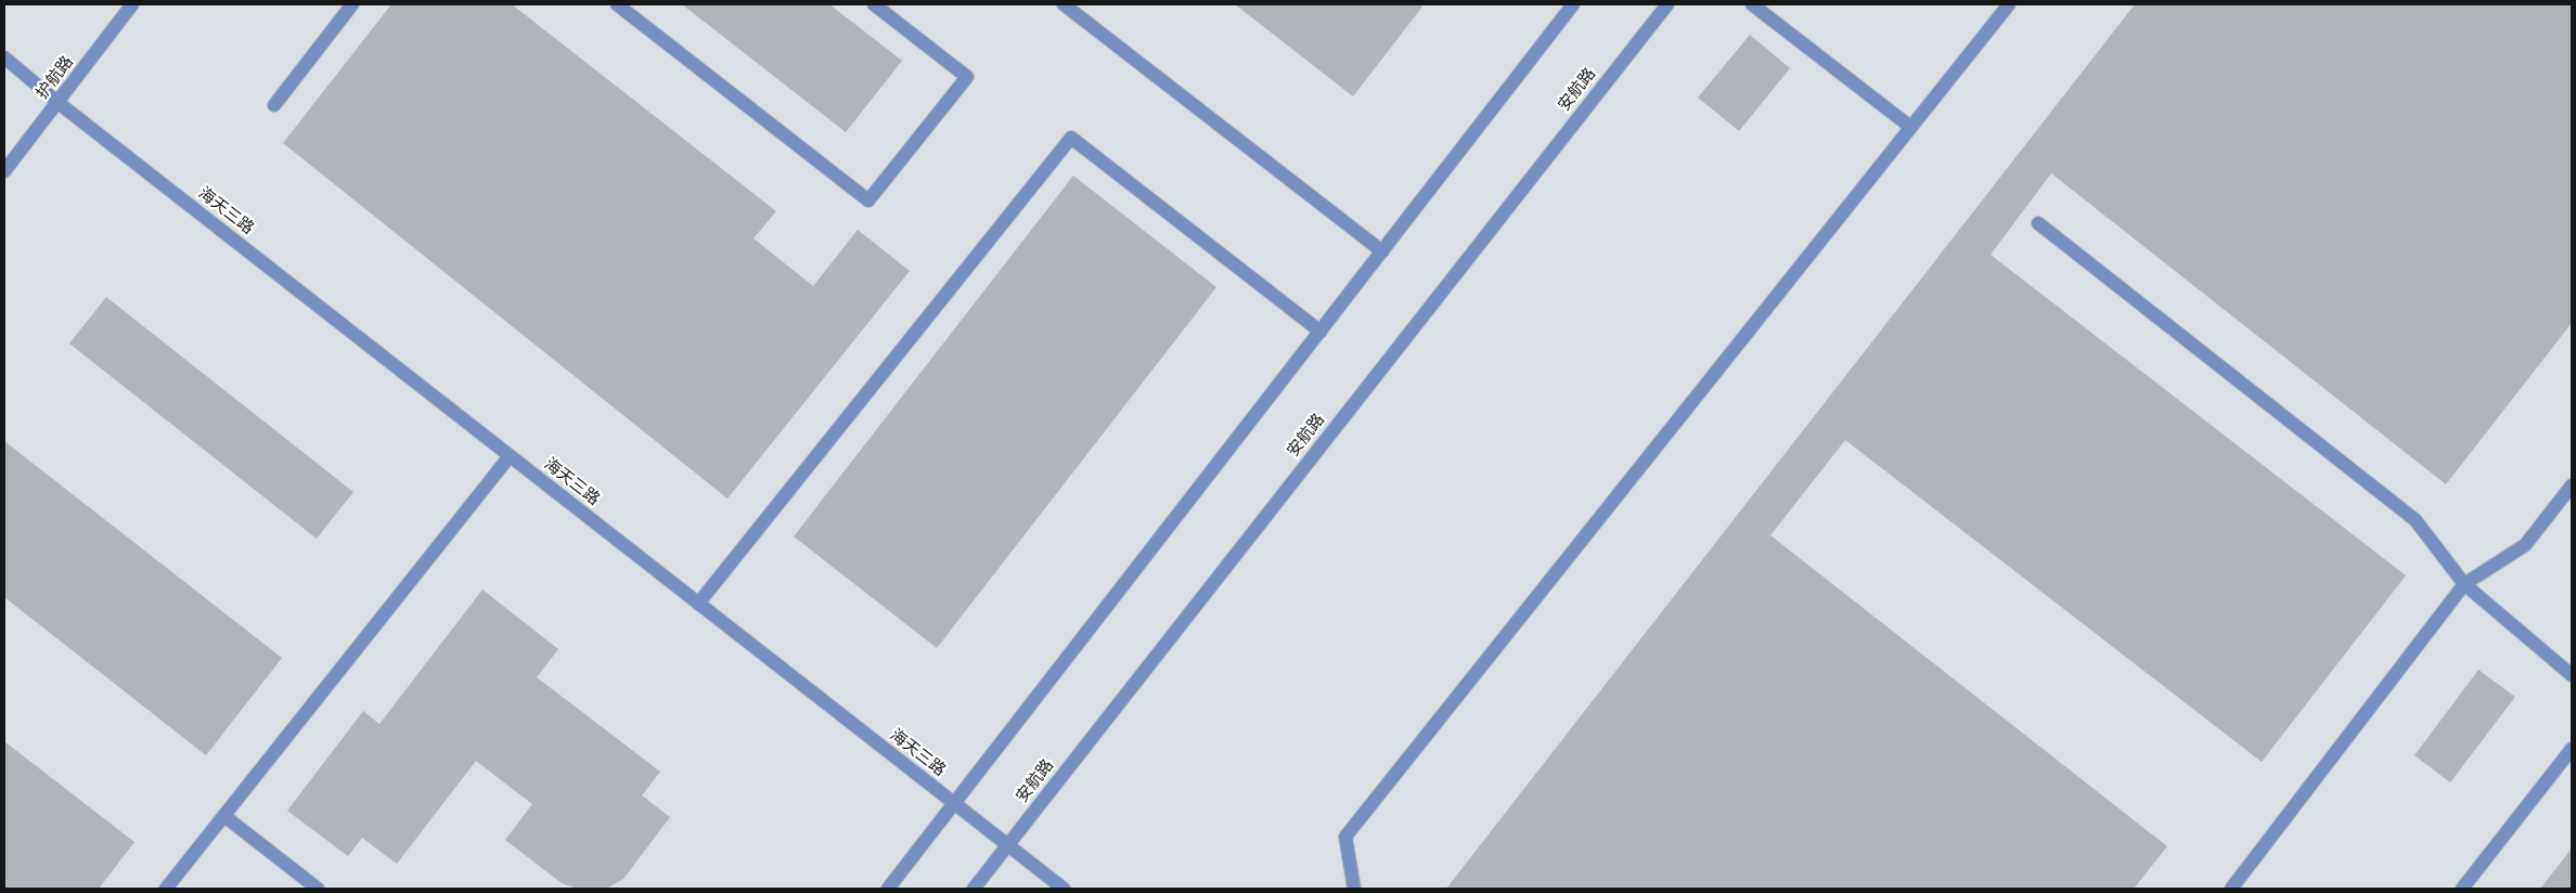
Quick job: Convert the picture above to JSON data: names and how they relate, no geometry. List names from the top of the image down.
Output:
{
  "streets": {
    "street": ["护航路", "安航路", "海天三路"]
  },
  "crossings": [
    ["护航路", "海天三路"],
    ["安航路", "海天三路"]
  ]
}
